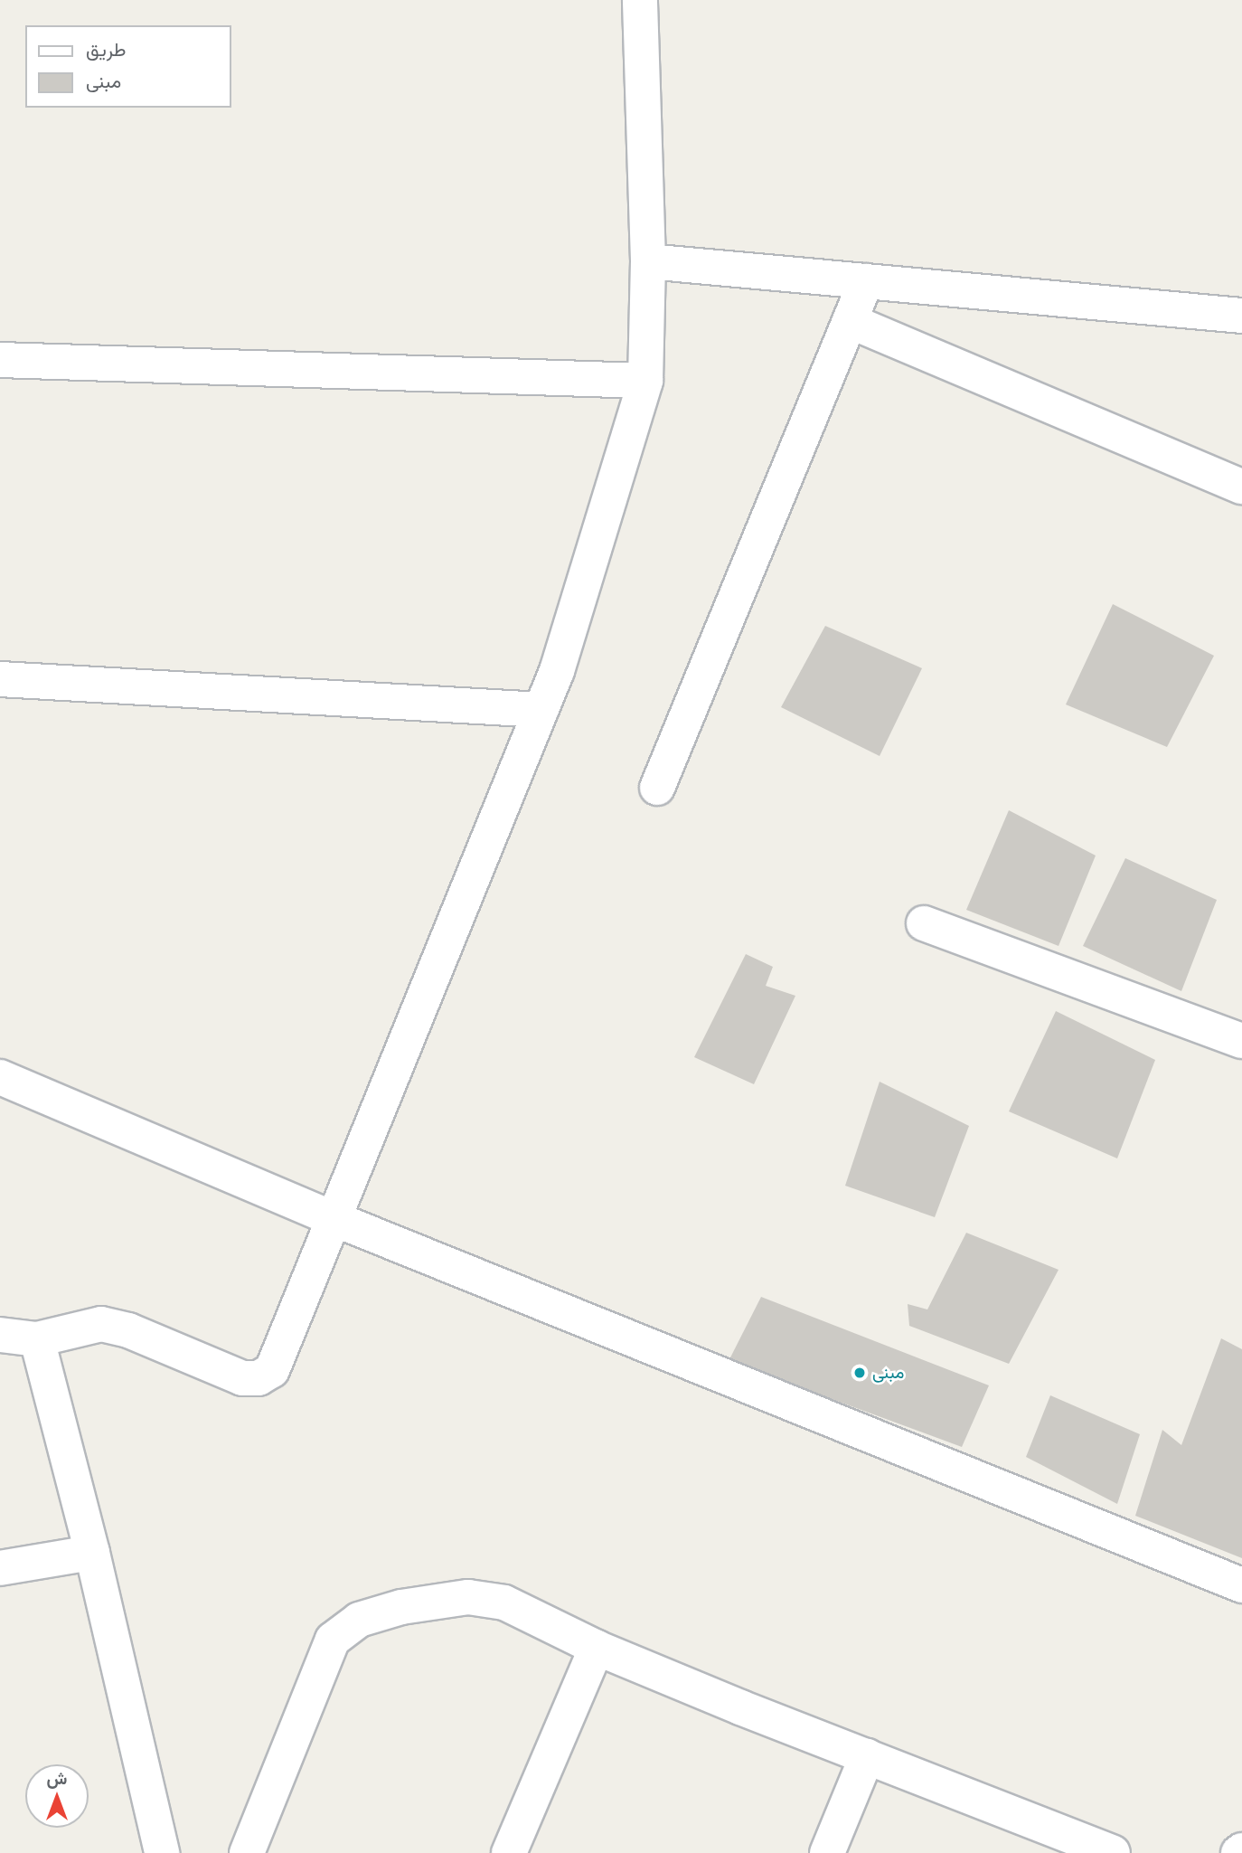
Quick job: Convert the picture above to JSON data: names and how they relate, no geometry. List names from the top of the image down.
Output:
{
  "places": ["مبنى"],
  "legend": ["طريق", "مبنى"],
  "north": "top"
}
